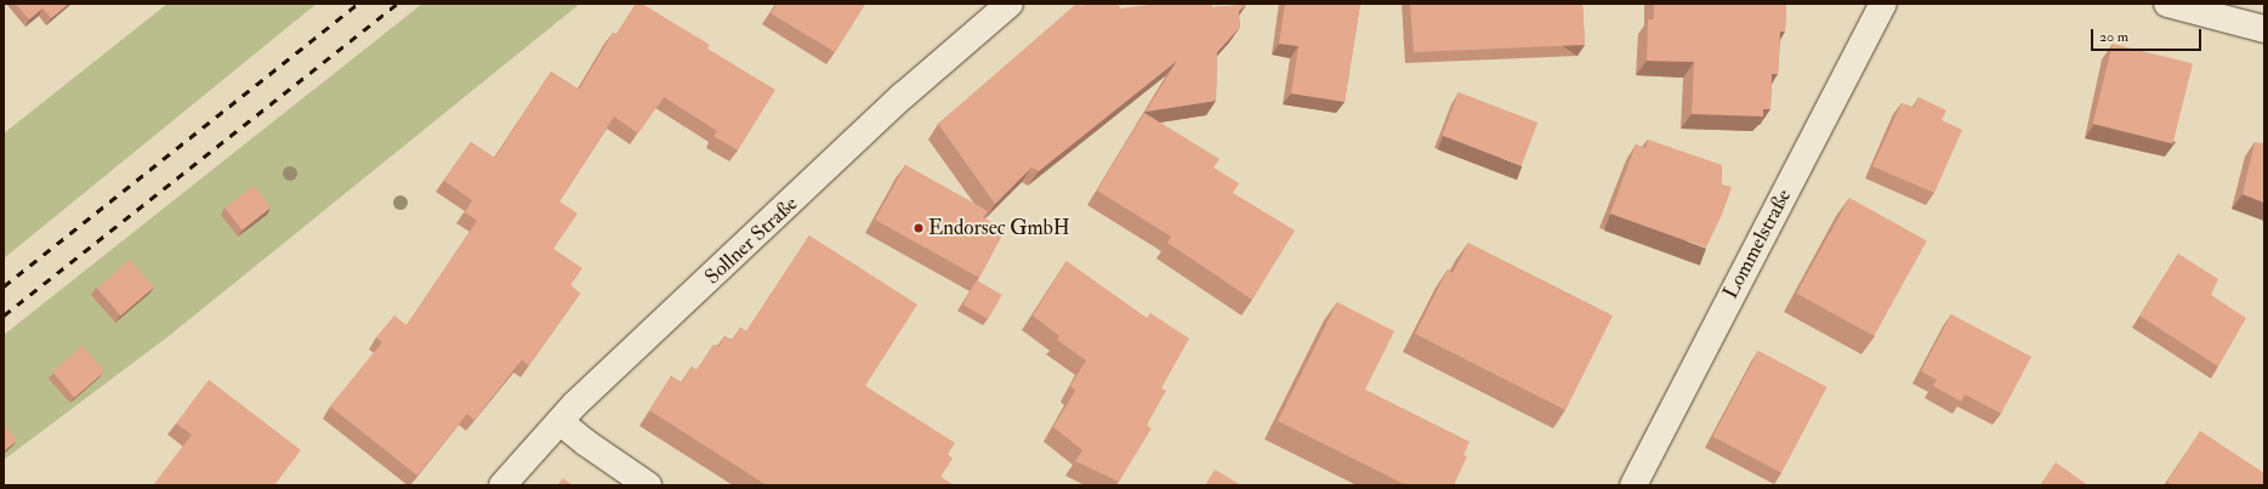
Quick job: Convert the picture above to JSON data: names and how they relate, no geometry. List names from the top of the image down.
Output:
{
  "streets": {
    "street": ["Sollner Straße", "Lommelstraße"]
  },
  "places": ["Endorsec GmbH"],
  "scale_bar": "20 m"
}
